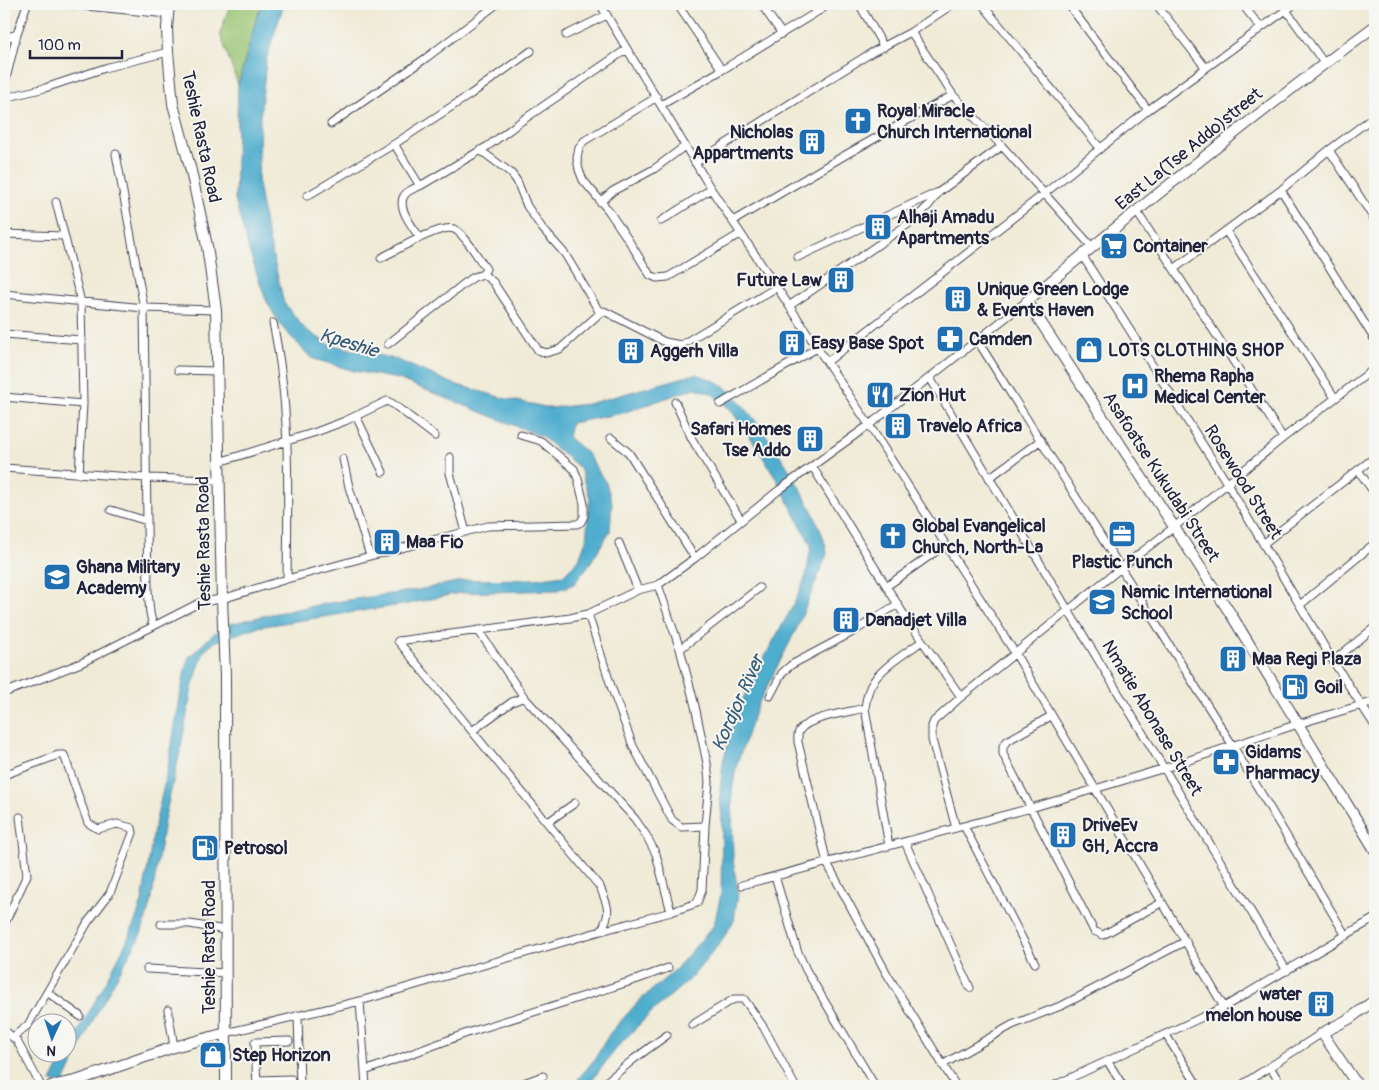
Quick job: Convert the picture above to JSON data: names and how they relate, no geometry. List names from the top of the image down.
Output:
{
  "streets": {
    "street": [
      "Teshie Rasta Road",
      "East La(Tse Addo)street",
      "Asafoatse Kukudabi Street",
      "Rosewood Street",
      "Nmatie Abonase Street"
    ]
  },
  "crossings": [
    ["East La(Tse Addo)street", "Asafoatse Kukudabi Street"],
    ["East La(Tse Addo)street", "Rosewood Street"]
  ],
  "water": ["Kpeshie", "Kordjor River"],
  "places": {
    "church": ["Royal Miracle Church International", "Global Evangelical Church, North-La"],
    "building": [
      "Nicholas Appartments",
      "Alhaji Amadu Apartments",
      "Future Law",
      "Unique Green Lodge & Events Haven",
      "Easy Base Spot",
      "Aggerh Villa",
      "Travelo Africa",
      "Safari Homes Tse Addo",
      "Maa Fio",
      "Danadjet Villa",
      "Maa Regi Plaza",
      "DriveEv GH, Accra",
      "water melon house"
    ],
    "supermarket": ["Container"],
    "pharmacy": ["Camden", "Gidams Pharmacy"],
    "shop": ["LOTS CLOTHING SHOP", "Step Horizon"],
    "hospital": ["Rhema Rapha Medical Center"],
    "restaurant": ["Zion Hut"],
    "office": ["Plastic Punch"],
    "school or university": ["Ghana Military Academy", "Namic International School"],
    "fuel station": ["Goil", "Petrosol"]
  },
  "scale_bar": "100 m",
  "north": "bottom"
}
